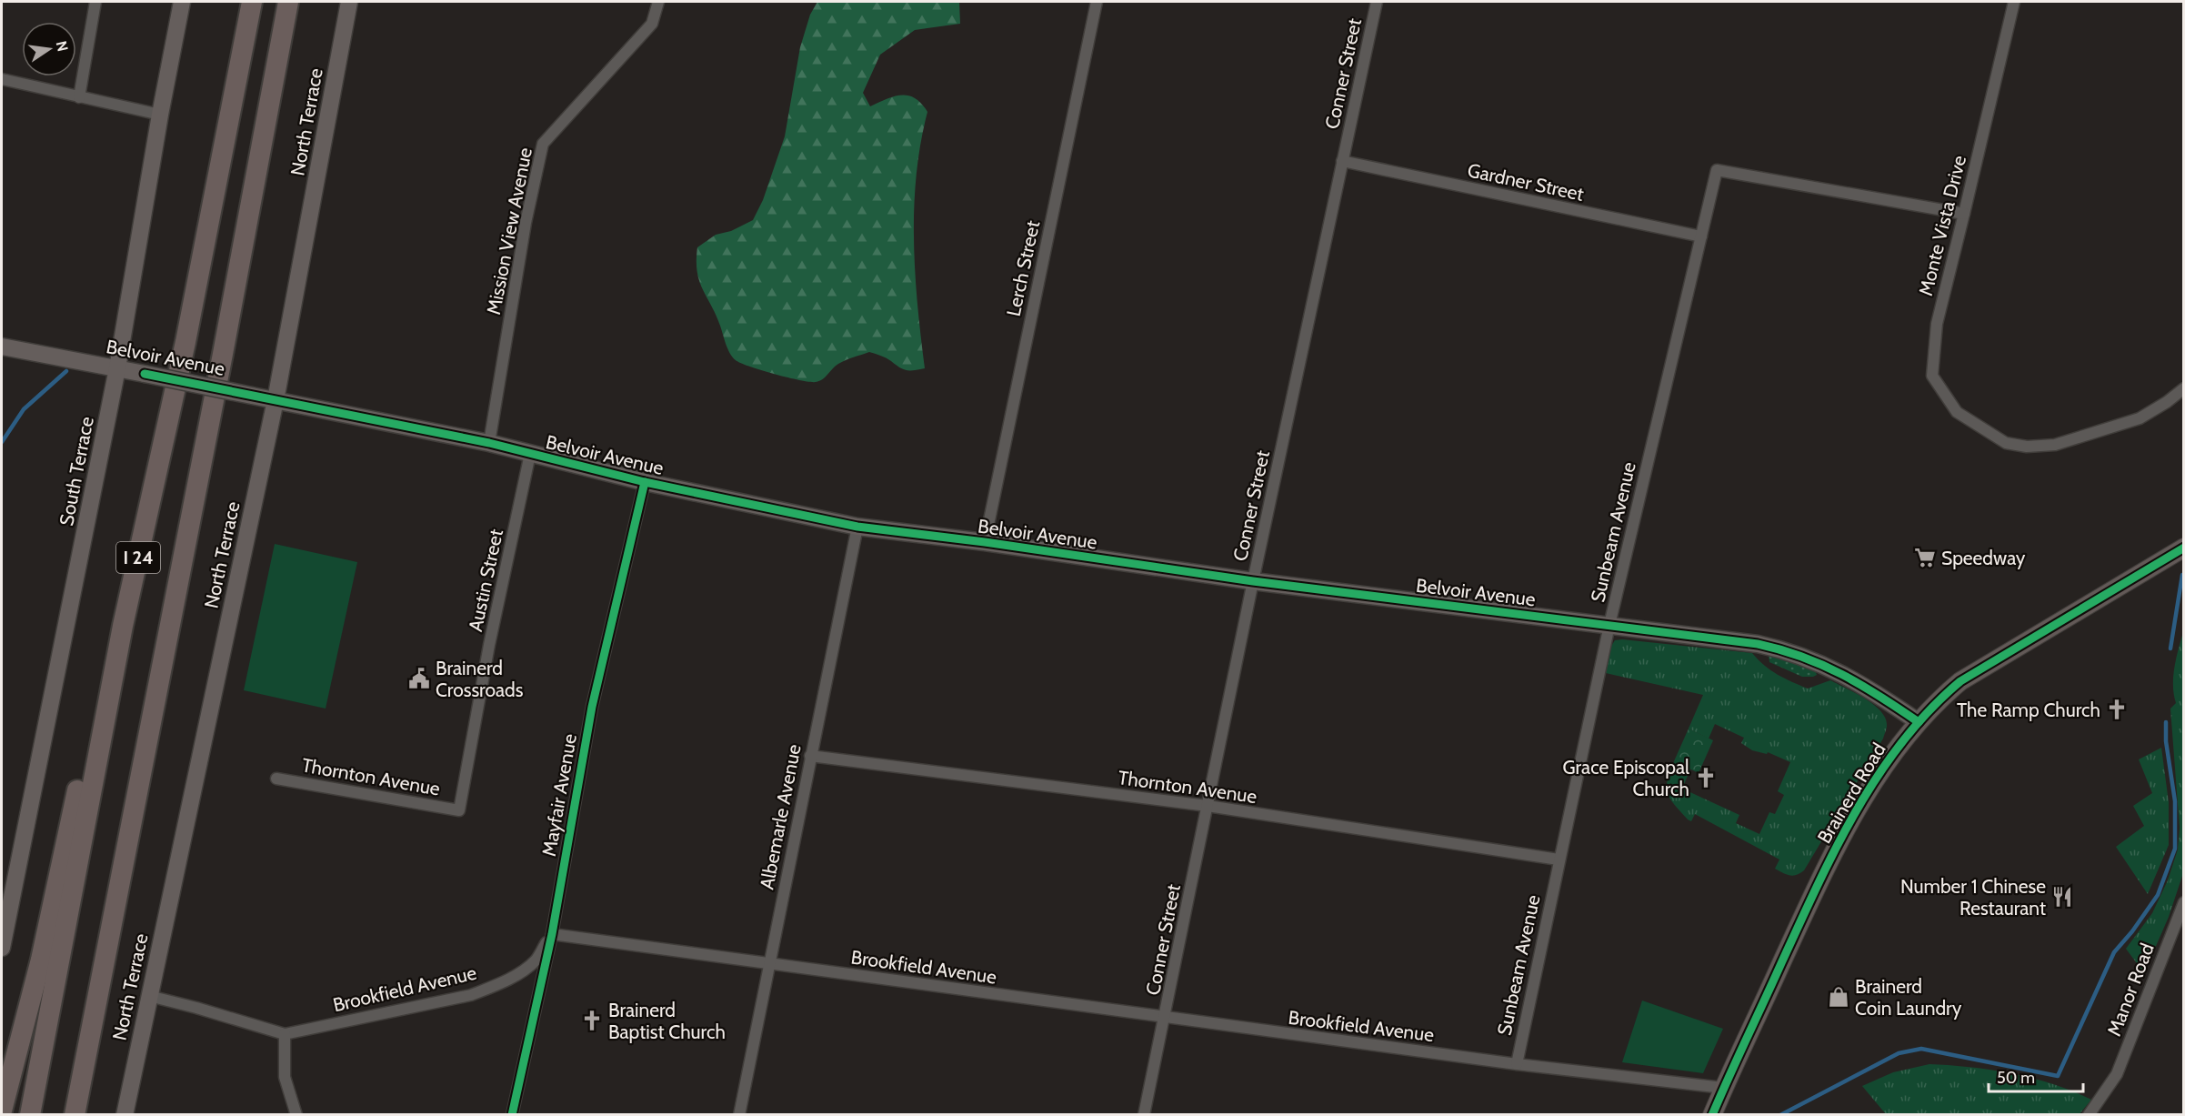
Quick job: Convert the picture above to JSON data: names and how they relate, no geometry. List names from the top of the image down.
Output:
{
  "streets": {
    "highway": ["I 24"],
    "main road": ["Brainerd Road"],
    "street": [
      "Conner Street",
      "North Terrace",
      "Gardner Street",
      "Monte Vista Drive",
      "Mission View Avenue",
      "Lerch Street",
      "Belvoir Avenue",
      "South Terrace",
      "Sunbeam Avenue",
      "Austin Street",
      "Thornton Avenue",
      "Mayfair Avenue",
      "Albemarle Avenue",
      "Brookfield Avenue",
      "Manor Road"
    ]
  },
  "crossings": [
    ["Conner Street", "Gardner Street"],
    ["Conner Street", "Belvoir Avenue"],
    ["Conner Street", "Thornton Avenue"],
    ["Conner Street", "Brookfield Avenue"],
    ["North Terrace", "Belvoir Avenue"],
    ["North Terrace", "Brookfield Avenue"],
    ["Gardner Street", "Sunbeam Avenue"],
    ["Monte Vista Drive", "Sunbeam Avenue"],
    ["Mission View Avenue", "Belvoir Avenue"],
    ["Lerch Street", "Belvoir Avenue"],
    ["Belvoir Avenue", "South Terrace"],
    ["Belvoir Avenue", "Sunbeam Avenue"],
    ["Belvoir Avenue", "Austin Street"],
    ["Belvoir Avenue", "Brainerd Road"],
    ["Belvoir Avenue", "Mayfair Avenue"],
    ["Belvoir Avenue", "Albemarle Avenue"],
    ["Sunbeam Avenue", "Thornton Avenue"],
    ["Sunbeam Avenue", "Brookfield Avenue"],
    ["Austin Street", "Thornton Avenue"],
    ["Thornton Avenue", "Albemarle Avenue"],
    ["Brainerd Road", "Brookfield Avenue"],
    ["Mayfair Avenue", "Brookfield Avenue"],
    ["Albemarle Avenue", "Brookfield Avenue"]
  ],
  "places": {
    "supermarket": ["Speedway"],
    "public building": ["Brainerd Crossroads"],
    "church": ["The Ramp Church", "Grace Episcopal Church", "Brainerd Baptist Church"],
    "restaurant": ["Number 1 Chinese Restaurant"],
    "shop": ["Brainerd Coin Laundry"]
  },
  "scale_bar": "50 m",
  "north": "right"
}
